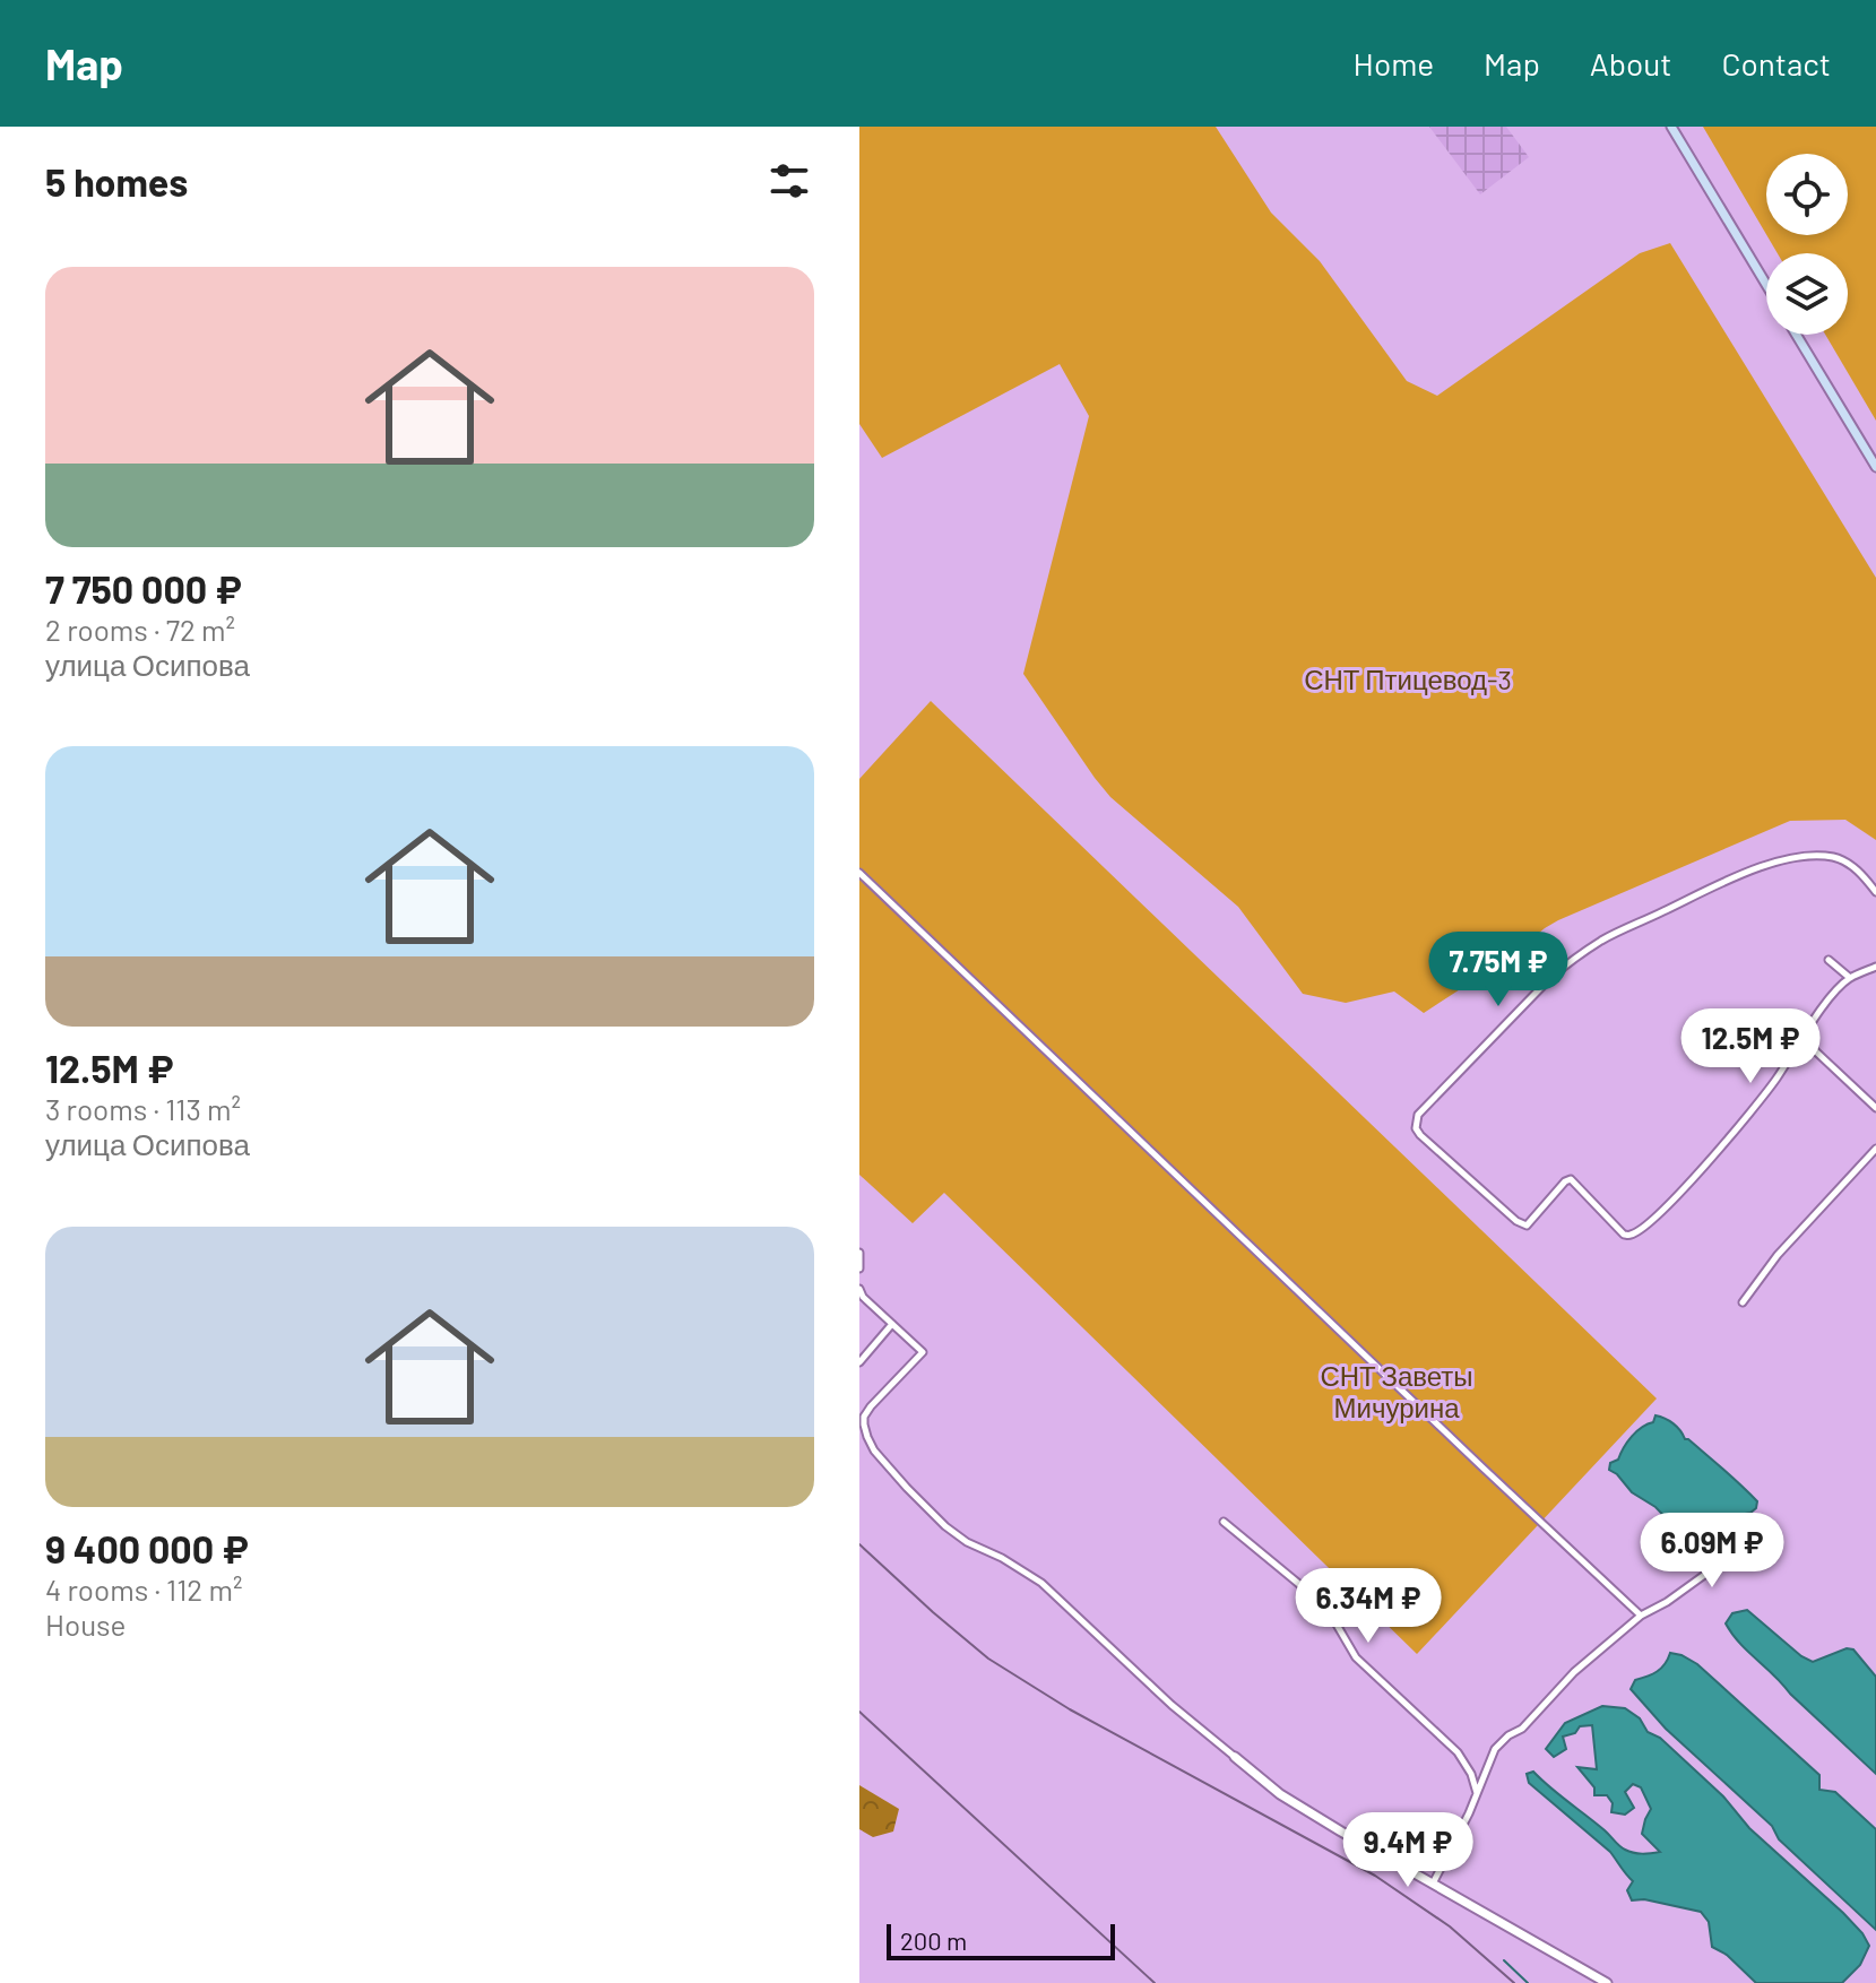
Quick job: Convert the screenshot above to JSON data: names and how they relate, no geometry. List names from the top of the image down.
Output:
{
  "parks": ["СНТ Птицевод-3", "СНТ Заветы Мичурина"],
  "scale_bar": "200 m",
  "page": {
    "header": "Map",
    "nav": [
      "Home",
      "Map",
      "About",
      "Contact"
    ],
    "heading": "5 homes",
    "list": [
      {
        "name": "7 750 000 ₽",
        "note": "2 rooms · 72 m² · улица Осипова"
      },
      {
        "name": "12.5M ₽",
        "note": "3 rooms · 113 m² · улица Осипова"
      },
      {
        "name": "9 400 000 ₽",
        "note": "4 rooms · 112 m² · House"
      }
    ],
    "price": [
      "7.75M ₽",
      "12.5M ₽",
      "6.09M ₽",
      "6.34M ₽",
      "9.4M ₽"
    ],
    "scale": "200 m"
  }
}
